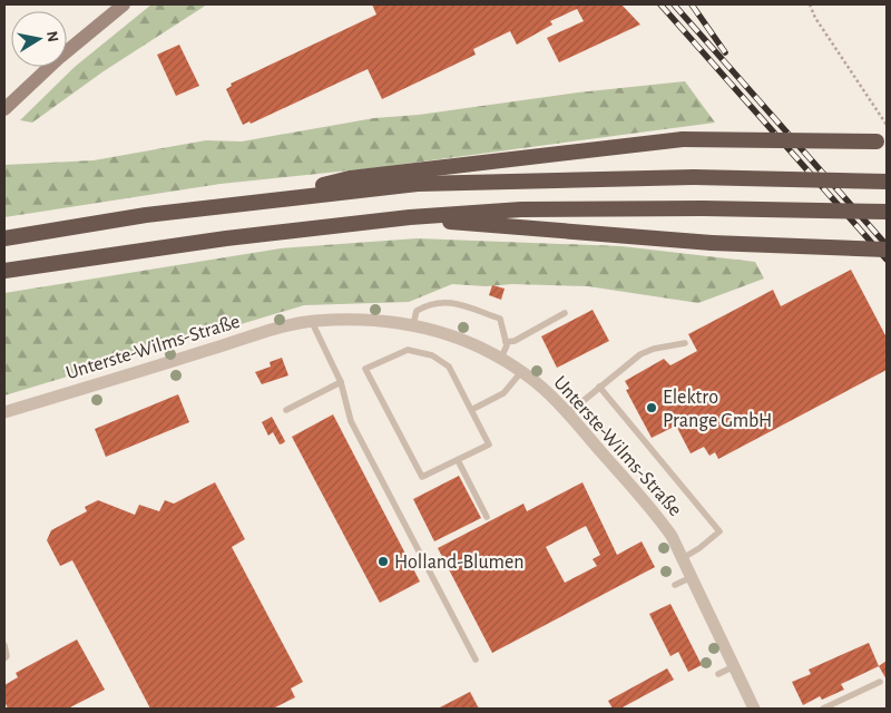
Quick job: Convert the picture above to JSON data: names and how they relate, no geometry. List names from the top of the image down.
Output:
{
  "streets": {
    "street": ["Unterste-Wilms-Straße"]
  },
  "places": ["Elektro Prange GmbH", "Holland-Blumen"],
  "north": "right"
}
